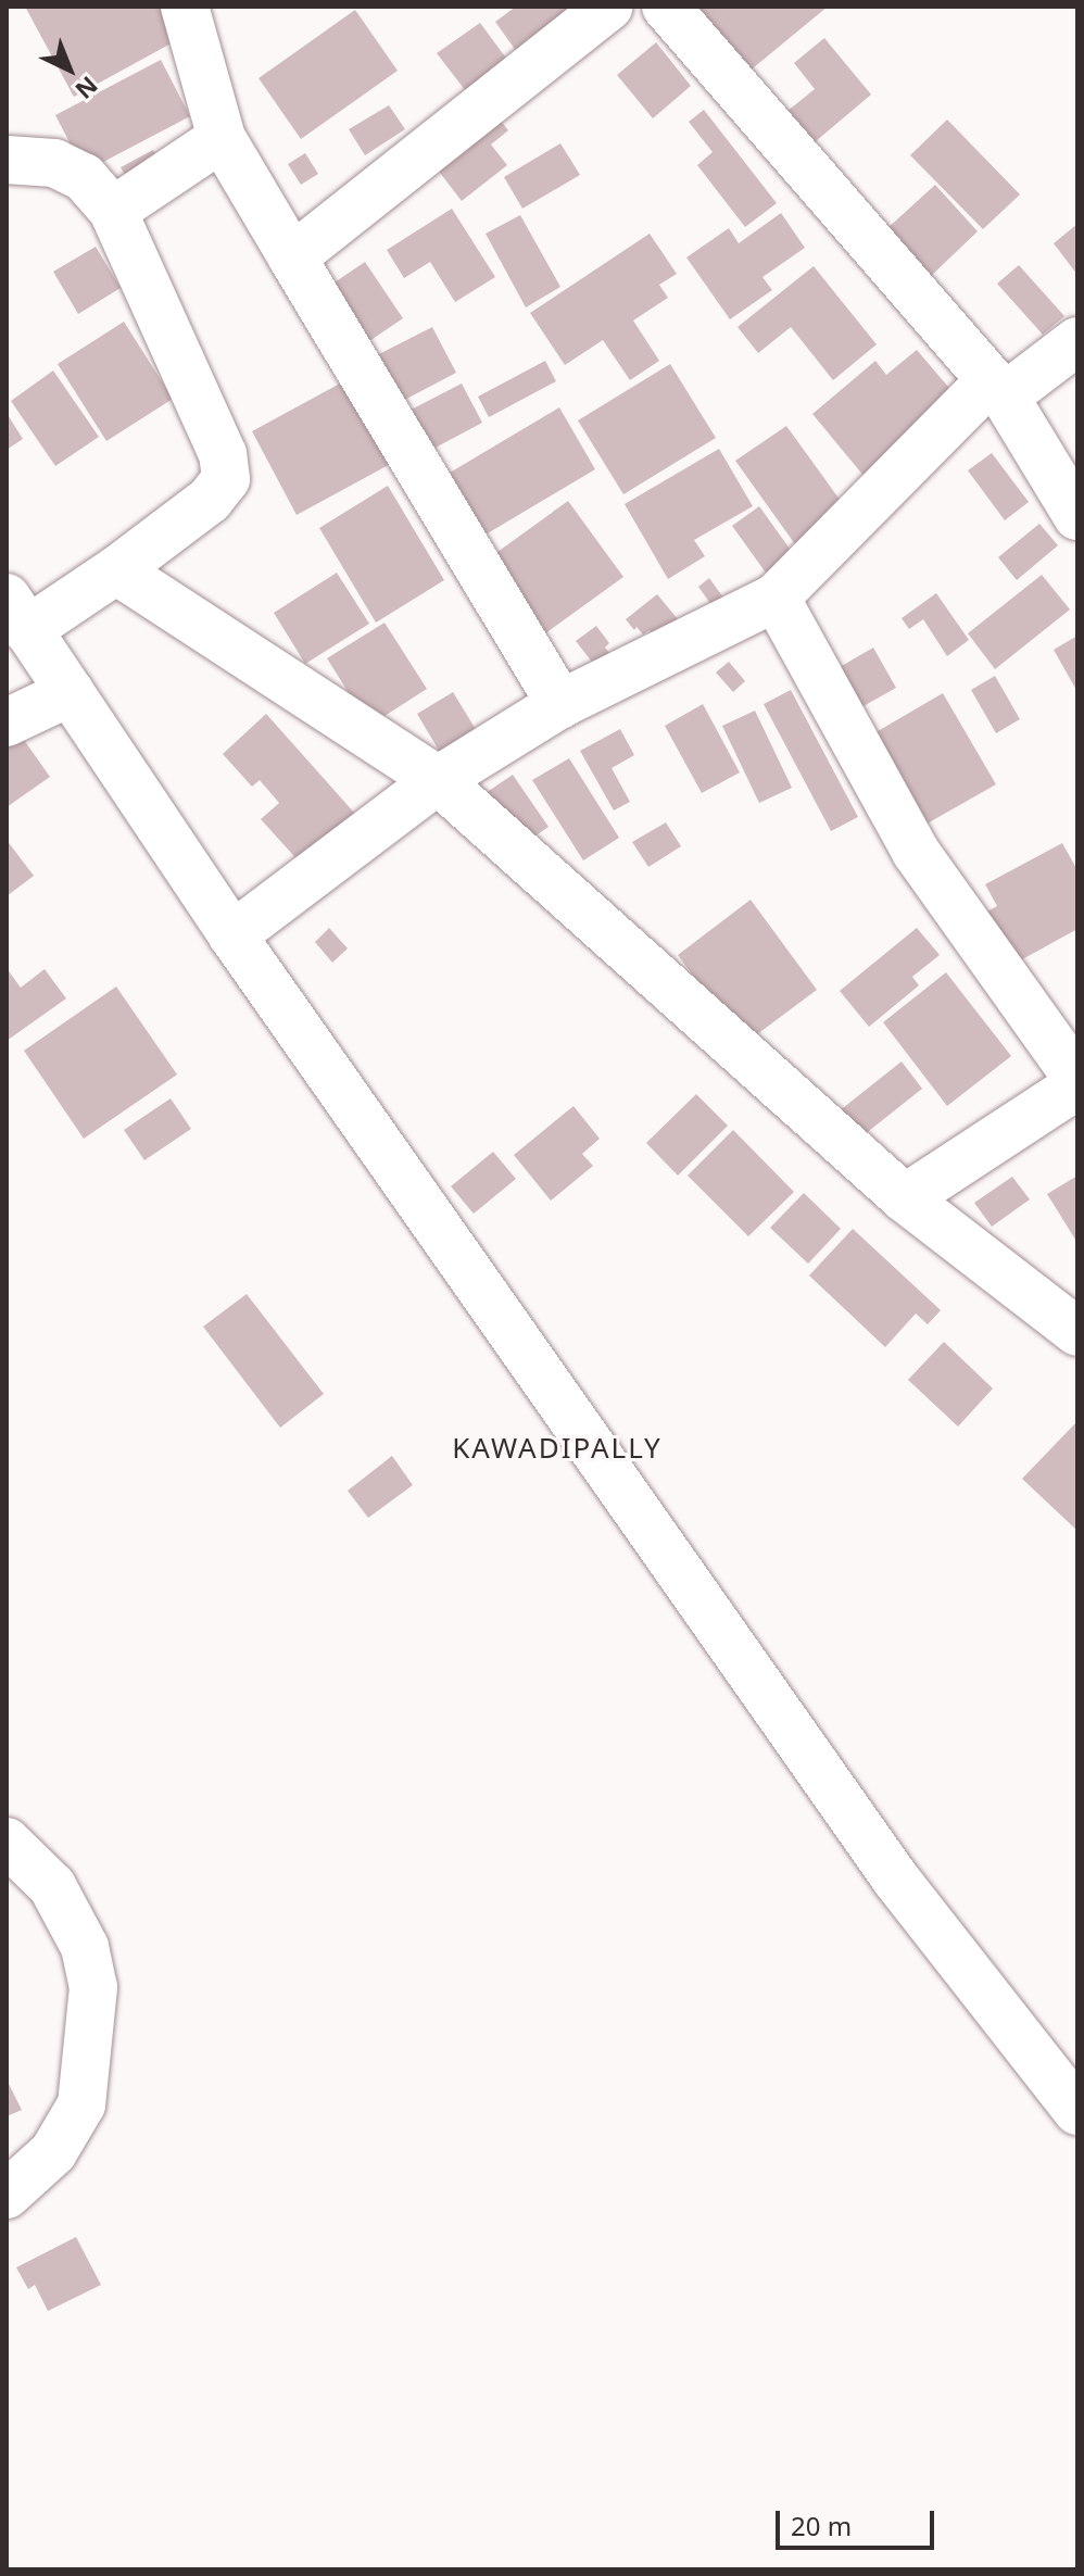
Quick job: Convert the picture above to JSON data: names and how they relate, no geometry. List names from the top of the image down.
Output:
{
  "districts": ["KAWADIPALLY"],
  "scale_bar": "20 m",
  "north": "bottom right"
}
